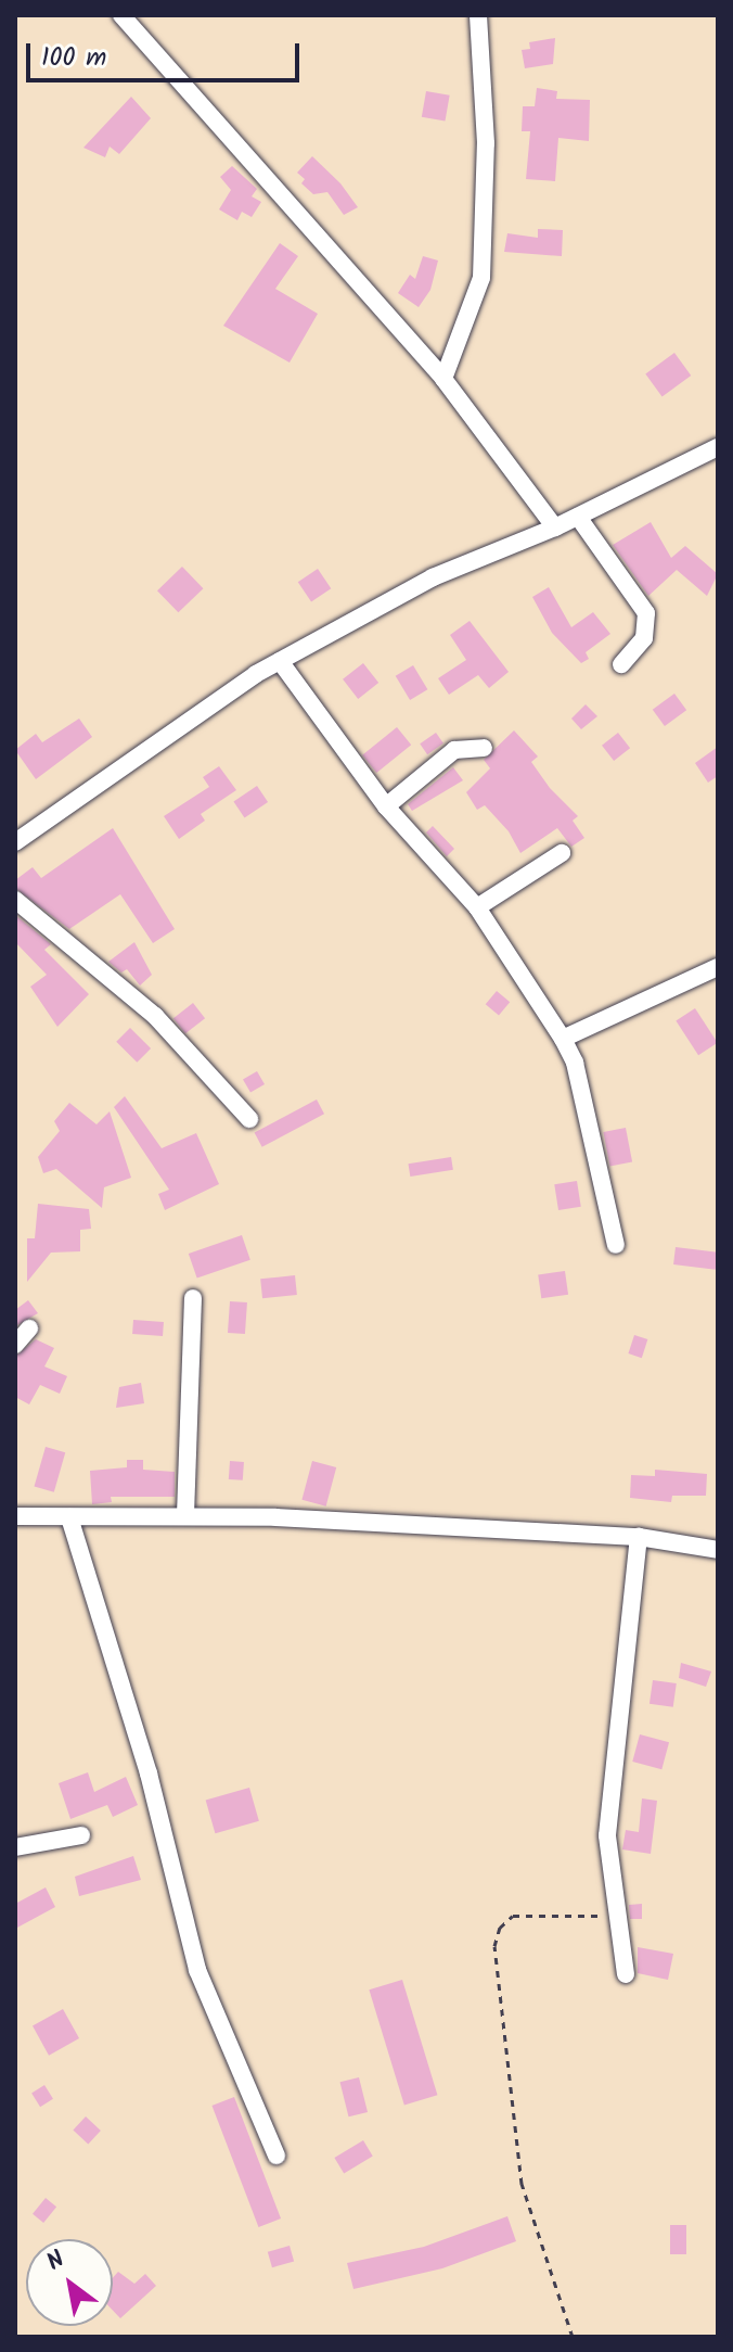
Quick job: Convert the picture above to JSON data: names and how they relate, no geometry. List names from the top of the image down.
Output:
{
  "scale_bar": "100 m",
  "north": "top left"
}
